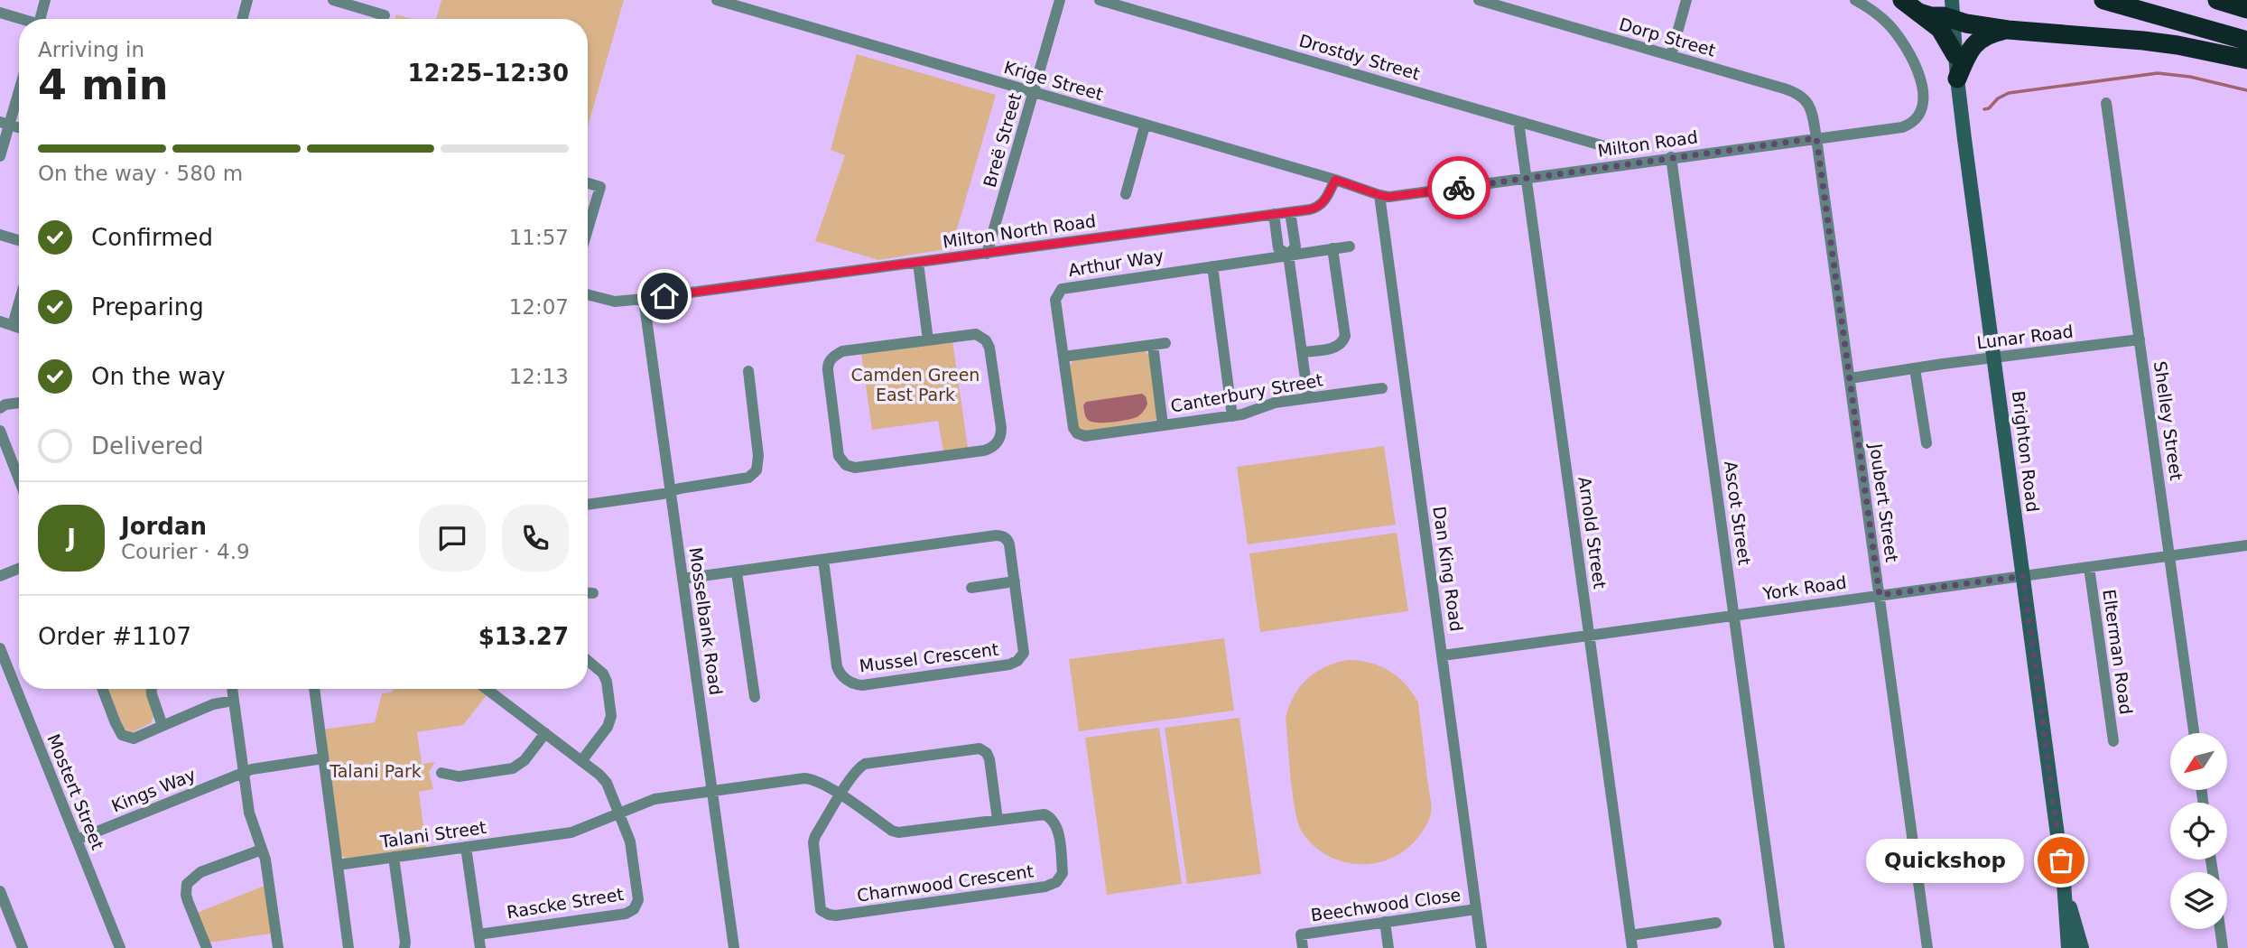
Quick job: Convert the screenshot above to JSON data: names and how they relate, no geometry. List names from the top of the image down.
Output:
{
  "streets": {
    "main road": ["Brighton Road"],
    "street": [
      "Dorp Street",
      "Drostdy Street",
      "Krige Street",
      "Breë Street",
      "Milton Road",
      "Milton North Road",
      "Arthur Way",
      "Lunar Road",
      "Canterbury Street",
      "Shelley Street",
      "Joubert Street",
      "Ascot Street",
      "Arnold Street",
      "Dan King Road",
      "York Road",
      "Mosselbank Road",
      "Elterman Road",
      "Mussel Crescent",
      "Kings Way",
      "Mostert Street",
      "Talani Street",
      "Charnwood Crescent",
      "Rascke Street",
      "Beechwood Close"
    ]
  },
  "crossings": [
    ["Dorp Street", "Milton Road"],
    ["Dorp Street", "Joubert Street"],
    ["Drostdy Street", "Arnold Street"],
    ["Krige Street", "Breë Street"],
    ["Krige Street", "Milton Road"],
    ["Krige Street", "Milton North Road"],
    ["Krige Street", "Dan King Road"],
    ["Breë Street", "Milton North Road"],
    ["Milton Road", "Joubert Street"],
    ["Milton Road", "Ascot Street"],
    ["Milton Road", "Arnold Street"],
    ["Milton Road", "Dan King Road"],
    ["Milton North Road", "Mosselbank Road"],
    ["Arthur Way", "Canterbury Street"],
    ["Lunar Road", "Shelley Street"],
    ["Lunar Road", "Brighton Road"],
    ["Lunar Road", "Joubert Street"],
    ["Shelley Street", "York Road"],
    ["Brighton Road", "York Road"],
    ["Joubert Street", "York Road"],
    ["Ascot Street", "York Road"],
    ["Arnold Street", "York Road"],
    ["Dan King Road", "York Road"],
    ["Dan King Road", "Beechwood Close"],
    ["York Road", "Elterman Road"],
    ["Mosselbank Road", "Mussel Crescent"],
    ["Mosselbank Road", "Talani Street"],
    ["Kings Way", "Mostert Street"],
    ["Talani Street", "Charnwood Crescent"],
    ["Talani Street", "Rascke Street"]
  ],
  "parks": ["Camden Green East Park", "Talani Park"],
  "places": ["Quickshop"],
  "north": "bottom left",
  "page": {
    "heading": ["4 min", "Arriving in", "12:25–12:30"],
    "panel": [
      "Jordan",
      "Courier · 4.9",
      "Order #1107",
      "$13.27"
    ],
    "bar": "On the way · 580 m",
    "list": [
      ["Confirmed", "11:57"],
      ["Preparing", "12:07"],
      ["On the way", "12:13"],
      "Delivered"
    ],
    "round": "J",
    "bubble": "Quickshop"
  }
}
